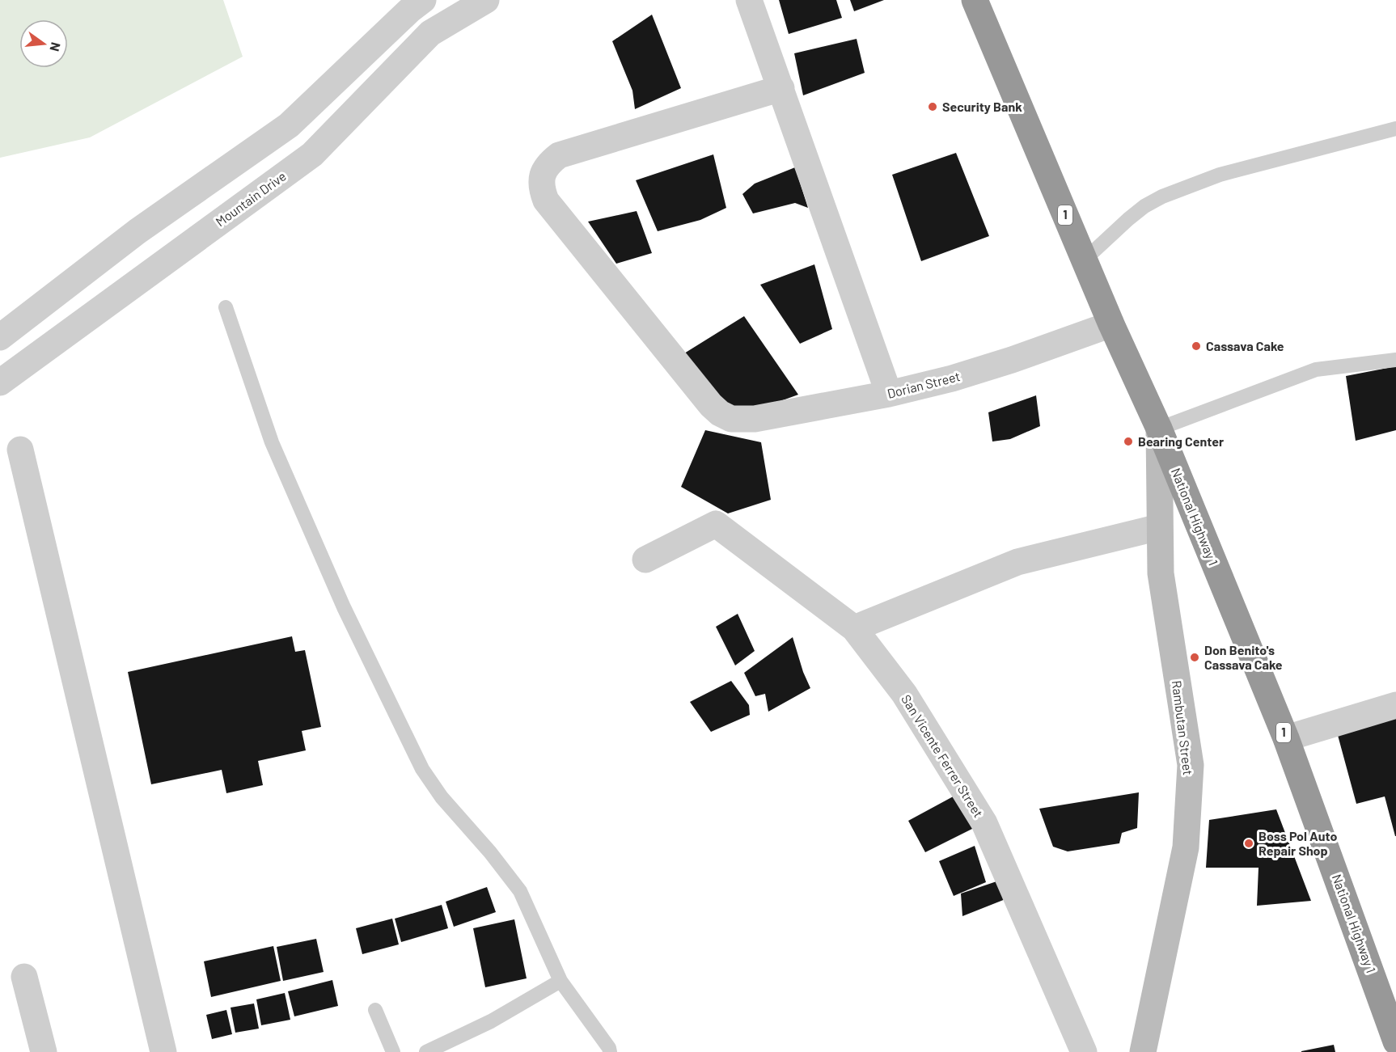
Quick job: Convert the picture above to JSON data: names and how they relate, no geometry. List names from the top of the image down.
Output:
{
  "streets": {
    "highway": ["1", "National Highway 1"],
    "street": [
      "Mountain Drive",
      "Dorian Street",
      "Rambutan Street",
      "San Vicente Ferrer Street"
    ]
  },
  "crossings": [
    ["Dorian Street", "National Highway 1"],
    ["National Highway 1", "Rambutan Street"]
  ],
  "places": [
    "Security Bank",
    "Cassava Cake",
    "Bearing Center",
    "Don Benito's Cassava Cake",
    "Boss Pol Auto Repair Shop"
  ],
  "north": "right"
}
